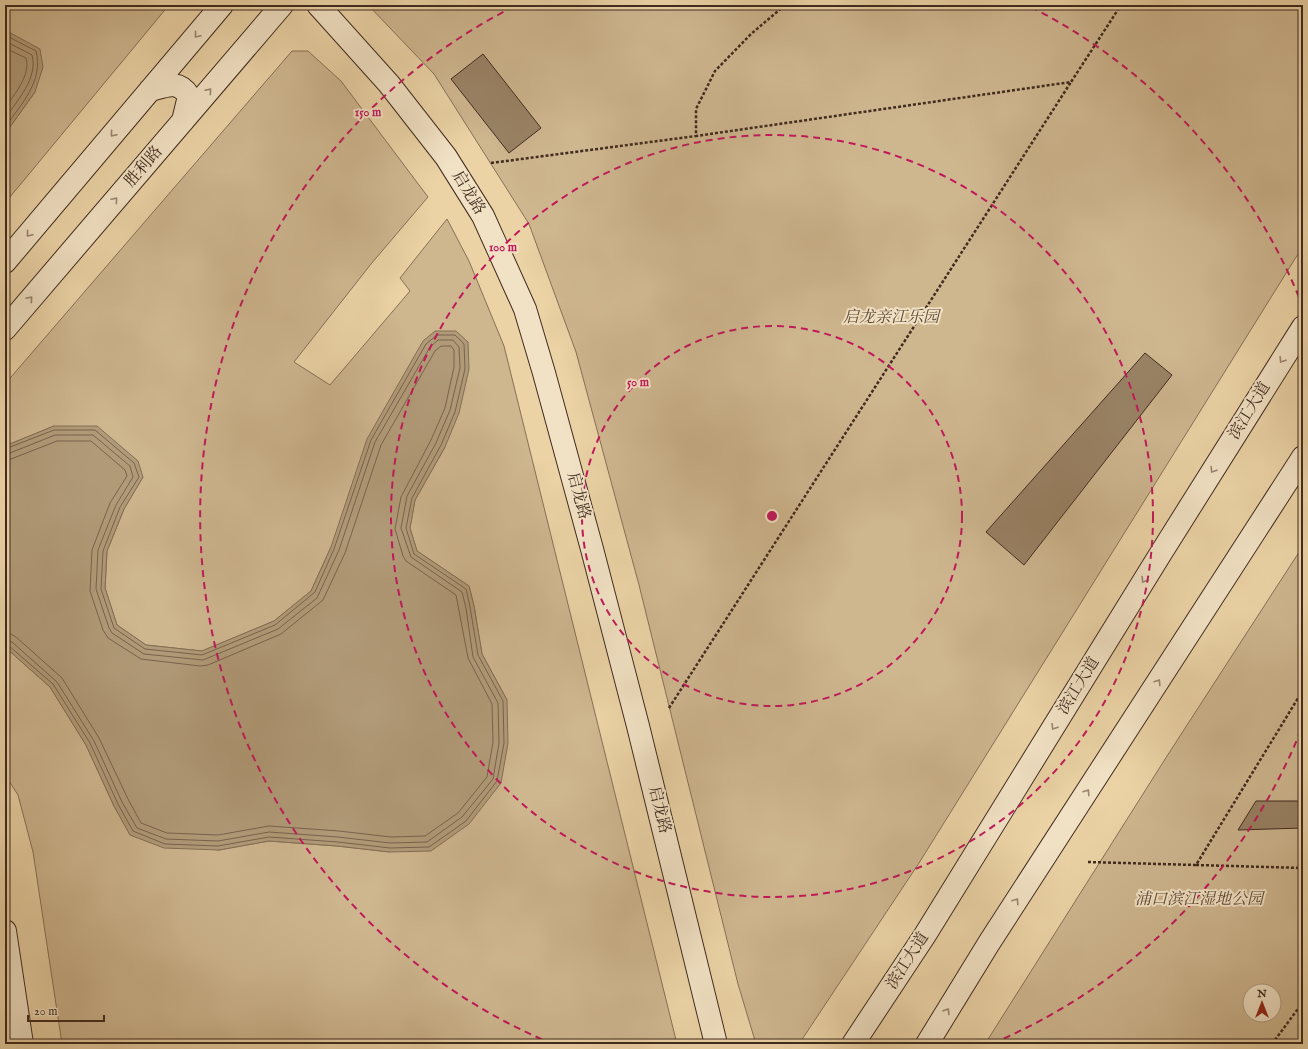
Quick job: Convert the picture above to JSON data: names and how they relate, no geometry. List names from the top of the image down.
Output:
{
  "streets": {
    "street": ["胜利路", "启龙路", "滨江大道"]
  },
  "parks": ["启龙亲江乐园", "浦口滨江湿地公园"],
  "scale_bar": "20 m",
  "north": "top",
  "rings": ["150 m", "100 m", "50 m"]
}
